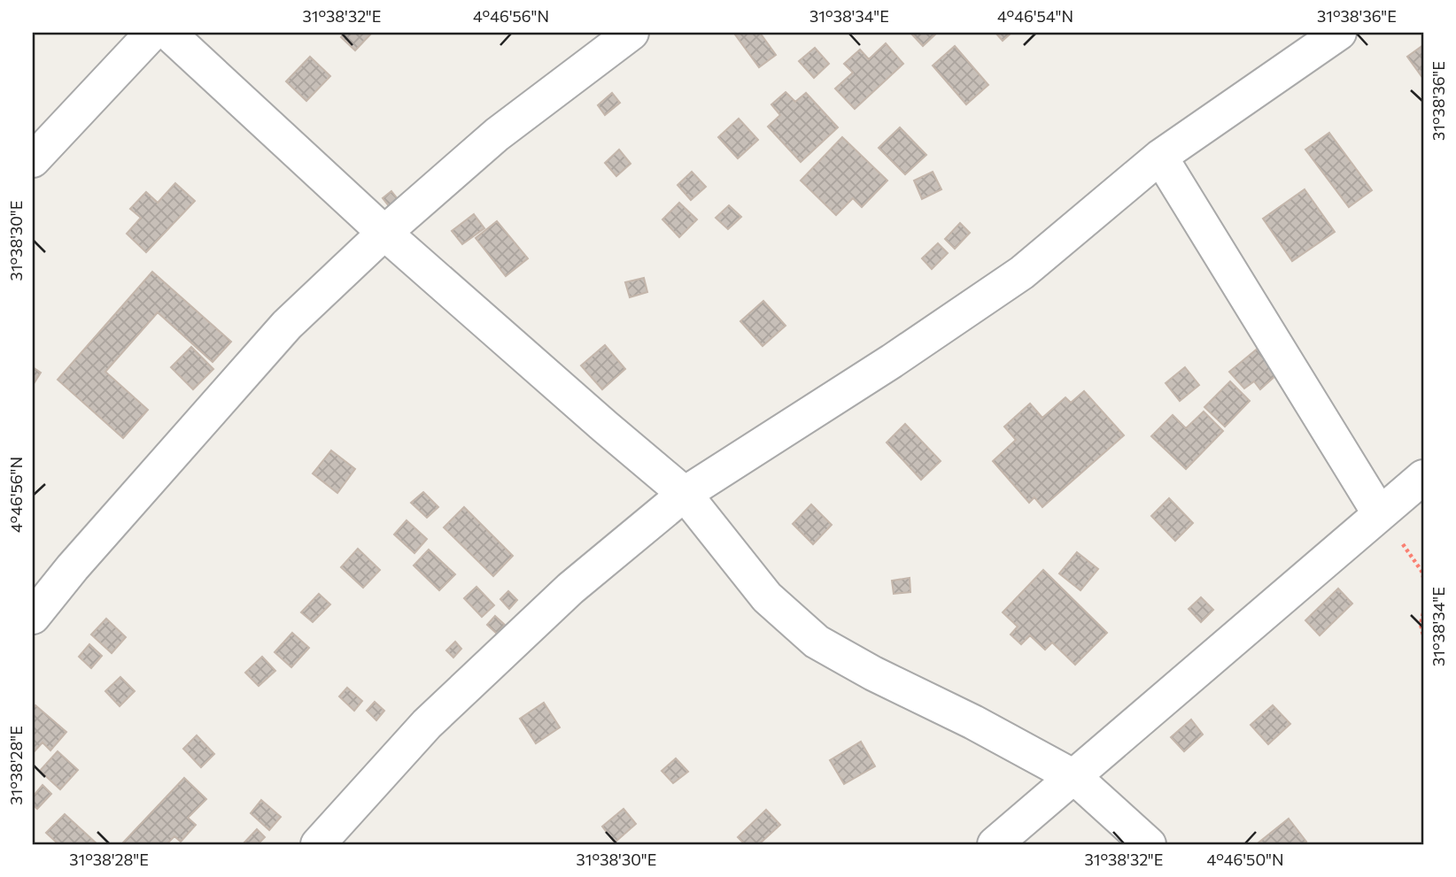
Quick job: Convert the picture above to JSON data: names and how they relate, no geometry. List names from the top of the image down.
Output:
{
  "coordinates": [
    "31°38'32\"E",
    "4°46'56\"N",
    "31°38'34\"E",
    "4°46'54\"N",
    "31°38'36\"E",
    "31°38'30\"E",
    "31°38'28\"E",
    "4°46'50\"N"
  ]
}
